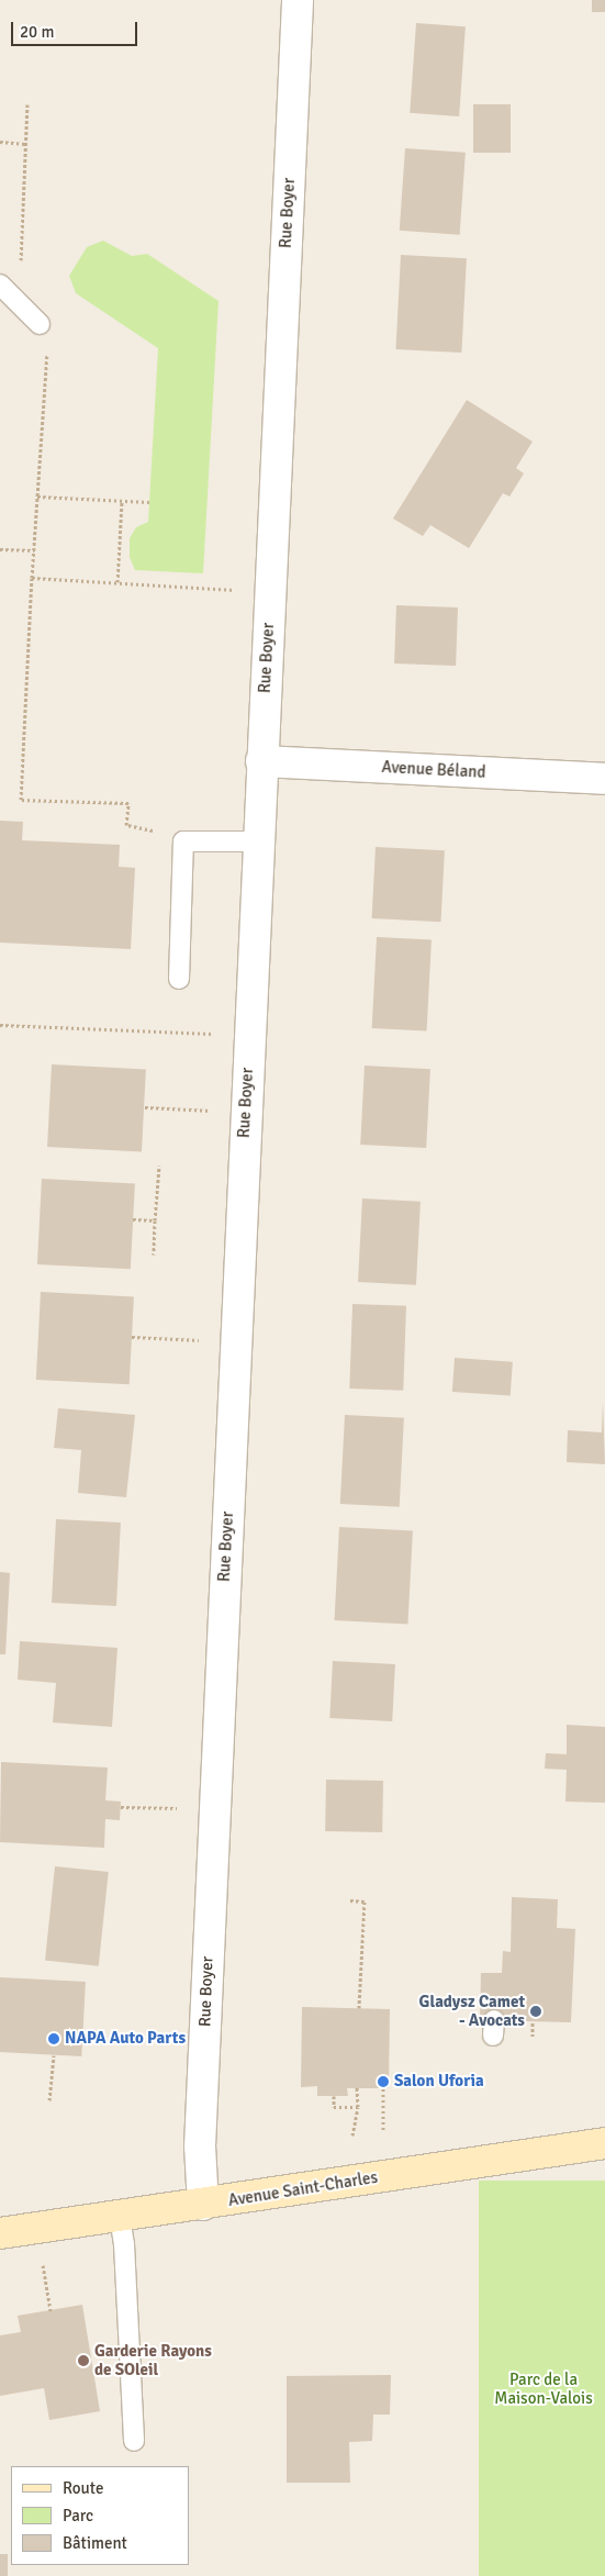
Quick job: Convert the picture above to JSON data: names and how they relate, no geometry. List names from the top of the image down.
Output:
{
  "streets": {
    "main road": ["Avenue Saint-Charles"],
    "street": ["Rue Boyer", "Avenue Béland"]
  },
  "crossings": [
    ["Rue Boyer", "Avenue Béland"],
    ["Rue Boyer", "Avenue Saint-Charles"]
  ],
  "parks": ["Parc de la Maison-Valois"],
  "places": [
    "Gladysz Camet - Avocats",
    "NAPA Auto Parts",
    "Salon Uforia",
    "Garderie Rayons de SOleil"
  ],
  "legend": ["Route", "Parc", "Bâtiment"],
  "scale_bar": "20 m"
}
